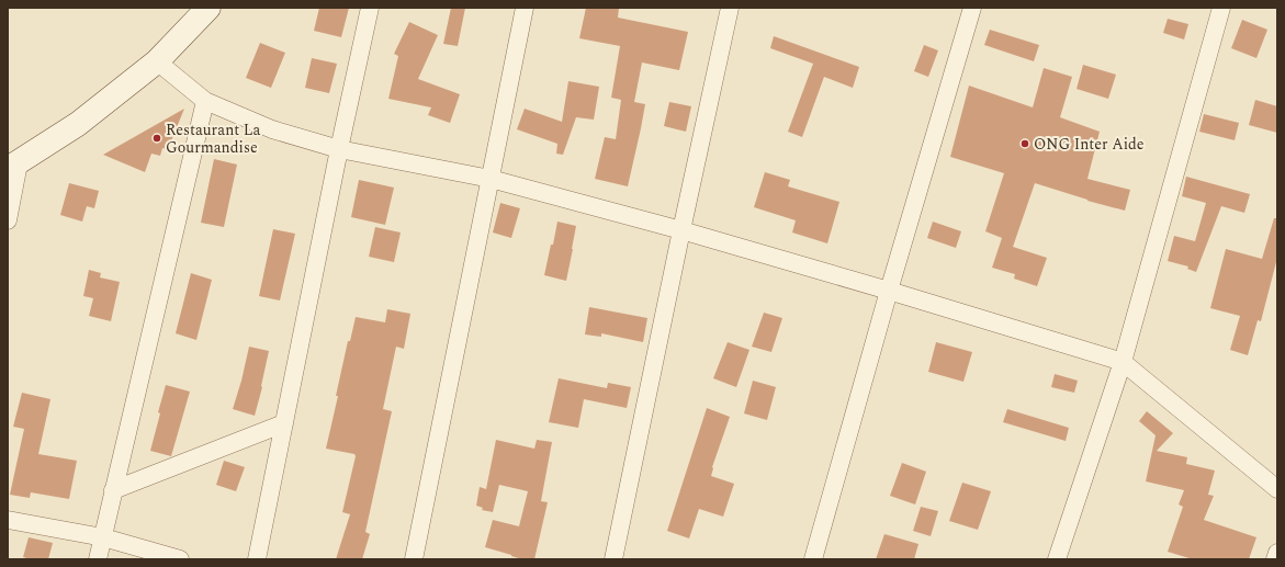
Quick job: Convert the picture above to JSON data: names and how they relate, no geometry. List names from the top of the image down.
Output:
{
  "places": ["Restaurant La Gourmandise", "ONG Inter Aide"]
}
